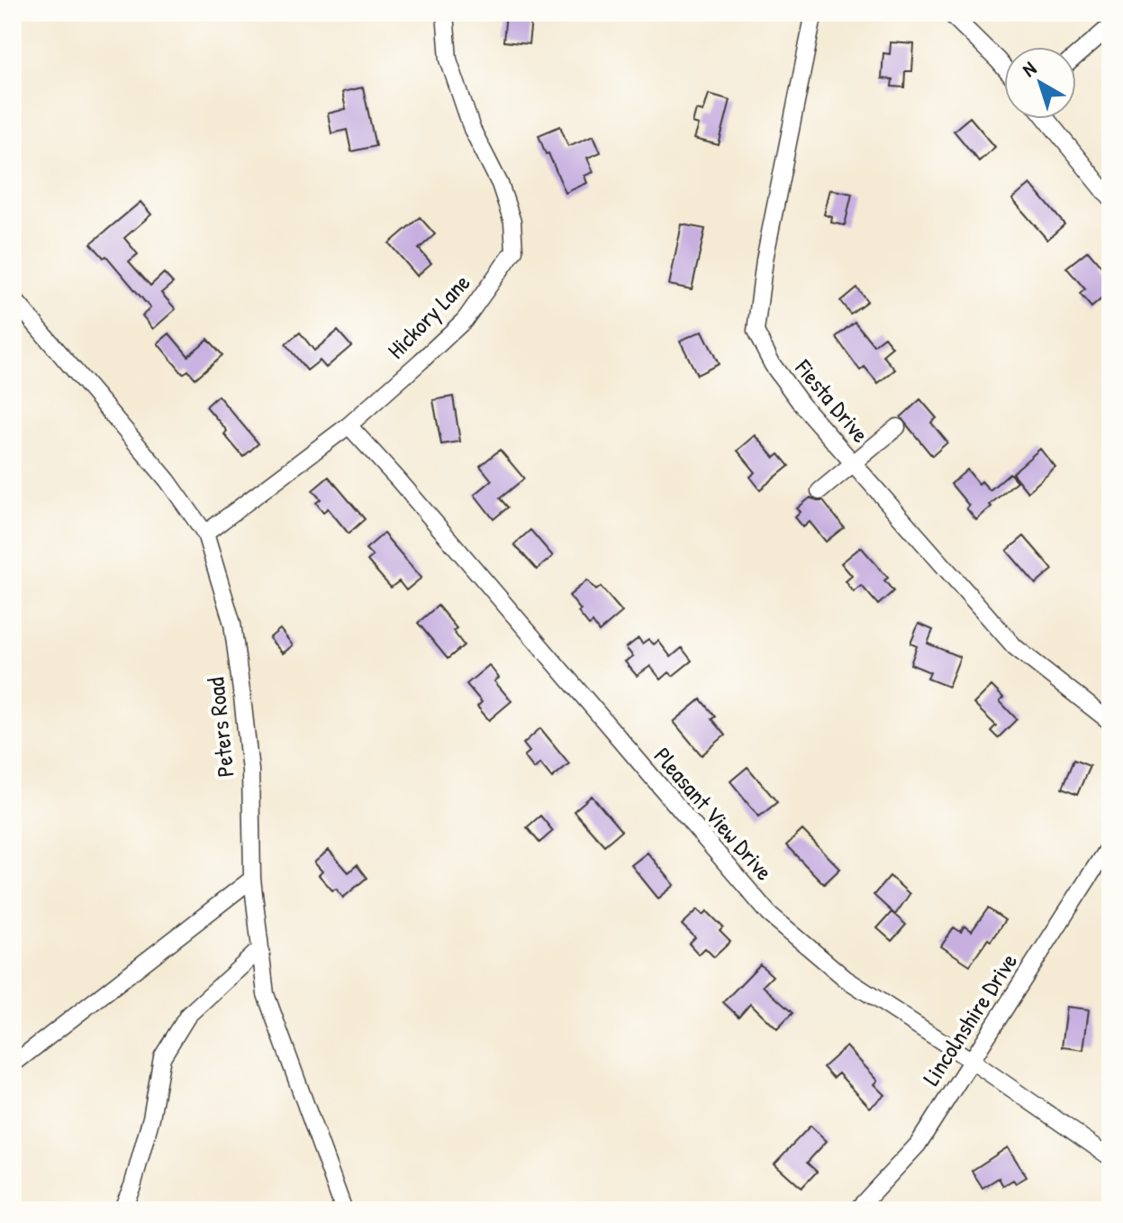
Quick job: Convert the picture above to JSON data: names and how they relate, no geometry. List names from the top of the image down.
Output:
{
  "streets": {
    "street": [
      "Hickory Lane",
      "Fiesta Drive",
      "Peters Road",
      "Pleasant View Drive",
      "Lincolnshire Drive"
    ]
  },
  "crossings": [
    ["Hickory Lane", "Peters Road"],
    ["Hickory Lane", "Pleasant View Drive"],
    ["Pleasant View Drive", "Lincolnshire Drive"]
  ],
  "north": "top left"
}
